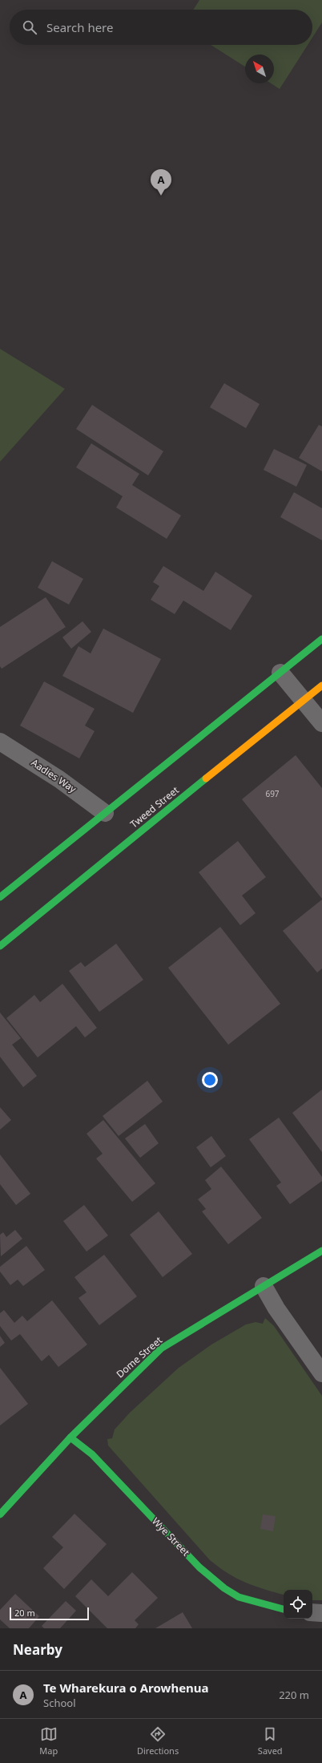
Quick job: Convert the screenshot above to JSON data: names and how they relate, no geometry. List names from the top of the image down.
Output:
{
  "streets": {
    "main road": ["Tweed Street", "Dome Street", "Wye Street"],
    "street": ["Aadies Way"]
  },
  "crossings": [
    ["Dome Street", "Wye Street"]
  ],
  "house_numbers": ["697"],
  "scale_bar": "20 m",
  "north": "top left",
  "page": {
    "search": "Search here",
    "pins": "A",
    "scale": "20 m",
    "heading": "Nearby",
    "list": [
      {
        "mark": "A",
        "name": "Te Wharekura o Arowhenua",
        "note": "School",
        "value": "220 m"
      }
    ],
    "nav": ["Map", "Directions", "Saved"]
  }
}
